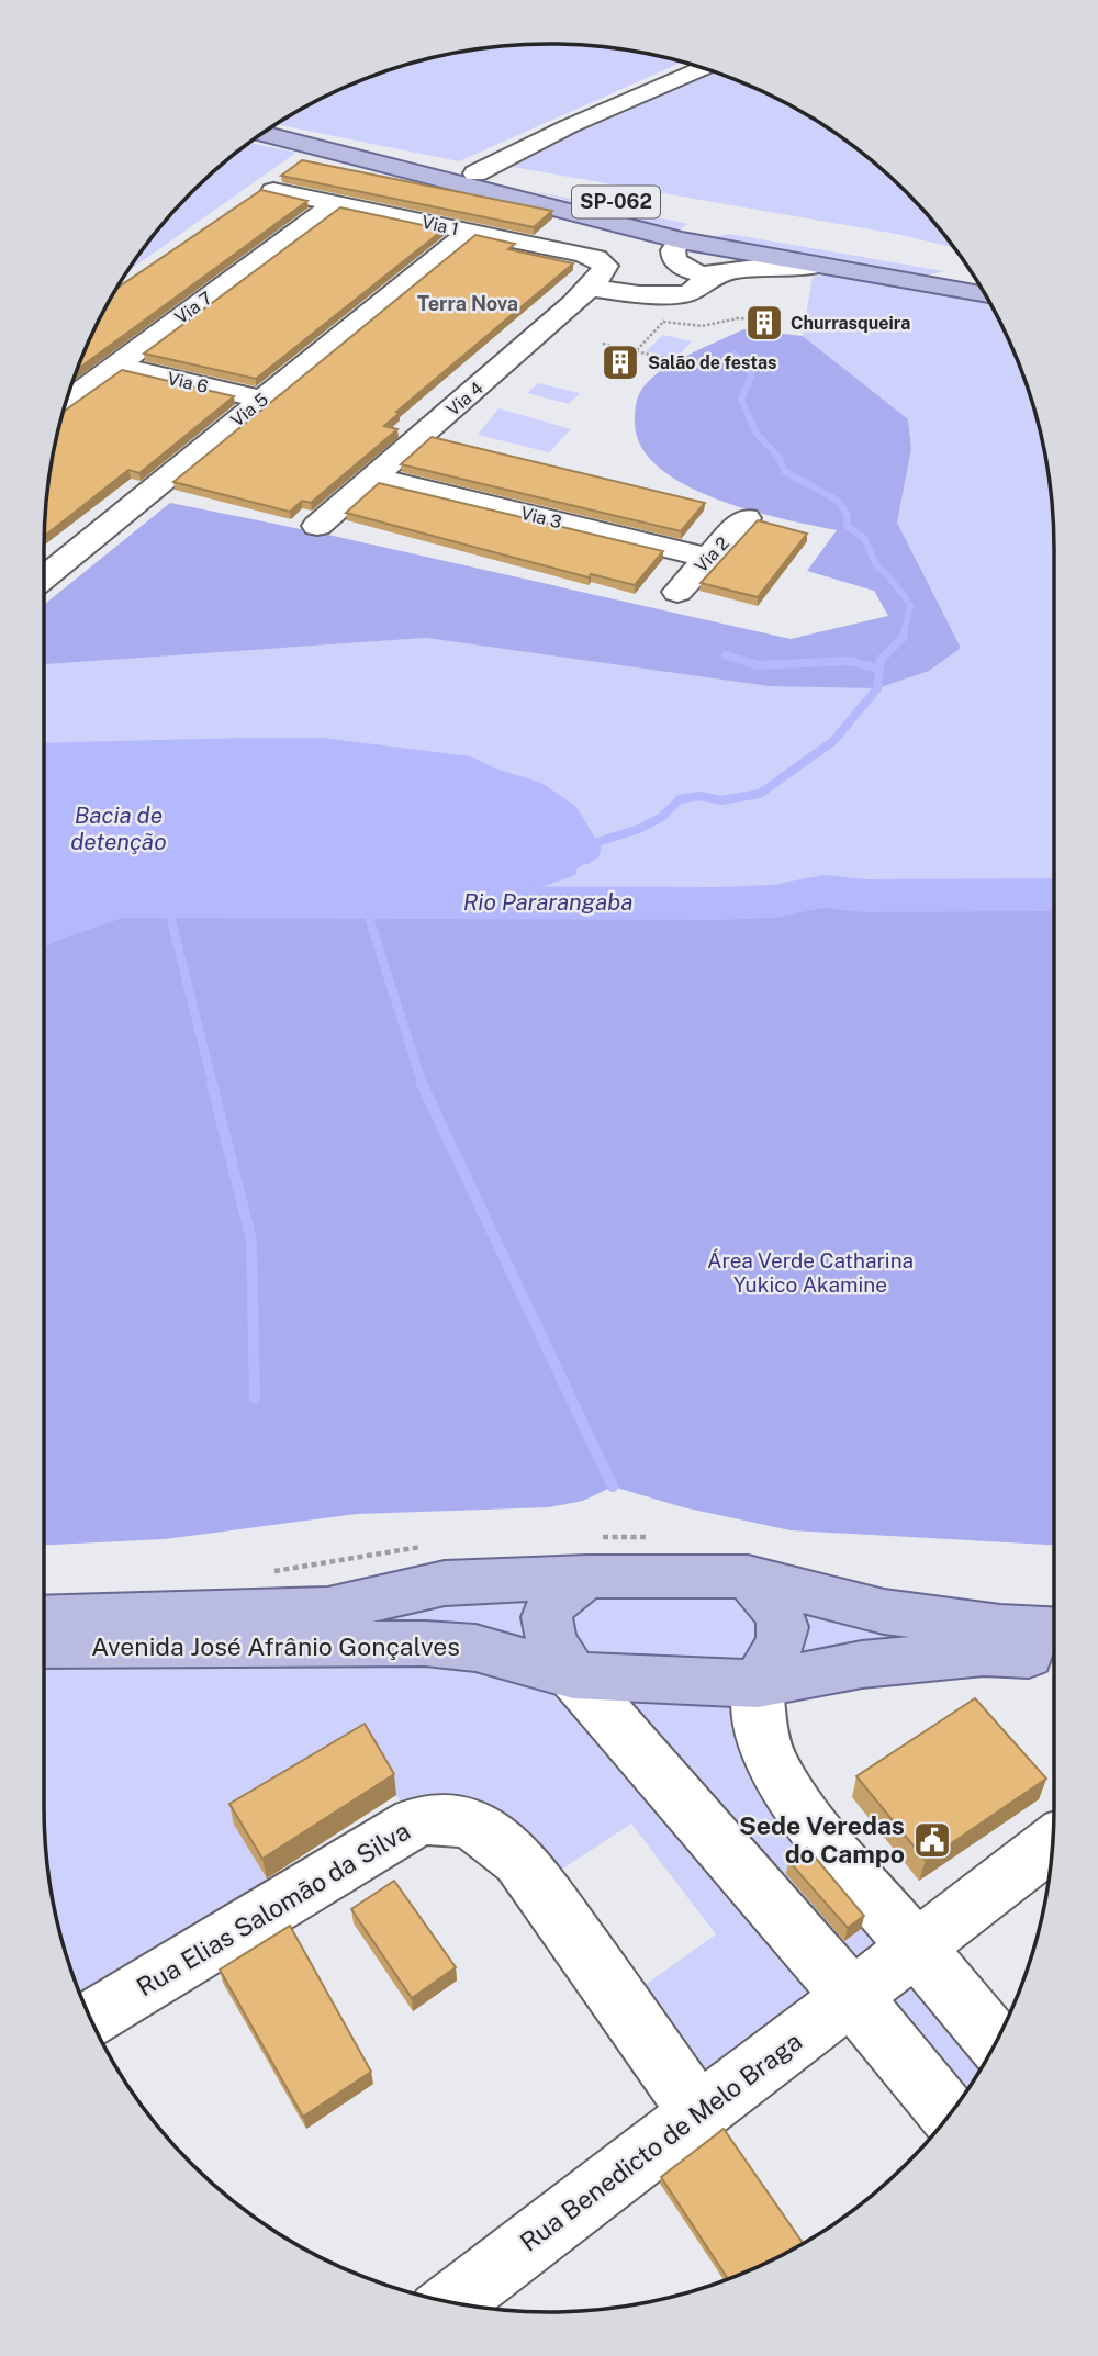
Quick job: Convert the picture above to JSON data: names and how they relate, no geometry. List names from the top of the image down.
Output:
{
  "streets": {
    "main road": ["SP-062", "Avenida José Afrânio Gonçalves"],
    "street": [
      "Via 1",
      "Via 7",
      "Via 6",
      "Via 4",
      "Via 5",
      "Via 3",
      "Via 2",
      "Rua Elias Salomão da Silva",
      "Rua Benedicto de Melo Braga"
    ]
  },
  "crossings": [
    ["Via 1", "Via 7"],
    ["Via 1", "Via 4"],
    ["Via 1", "Via 5"],
    ["Via 7", "Via 6"],
    ["Via 6", "Via 5"],
    ["Via 4", "Via 3"],
    ["Via 3", "Via 2"],
    ["Rua Elias Salomão da Silva", "Rua Benedicto de Melo Braga"]
  ],
  "districts": ["Terra Nova"],
  "water": ["Bacia de detenção", "Rio Pararangaba"],
  "parks": ["Área Verde Catharina Yukico Akamine"],
  "places": {
    "building": ["Churrasqueira", "Salão de festas"],
    "public building": ["Sede Veredas do Campo"]
  }
}
